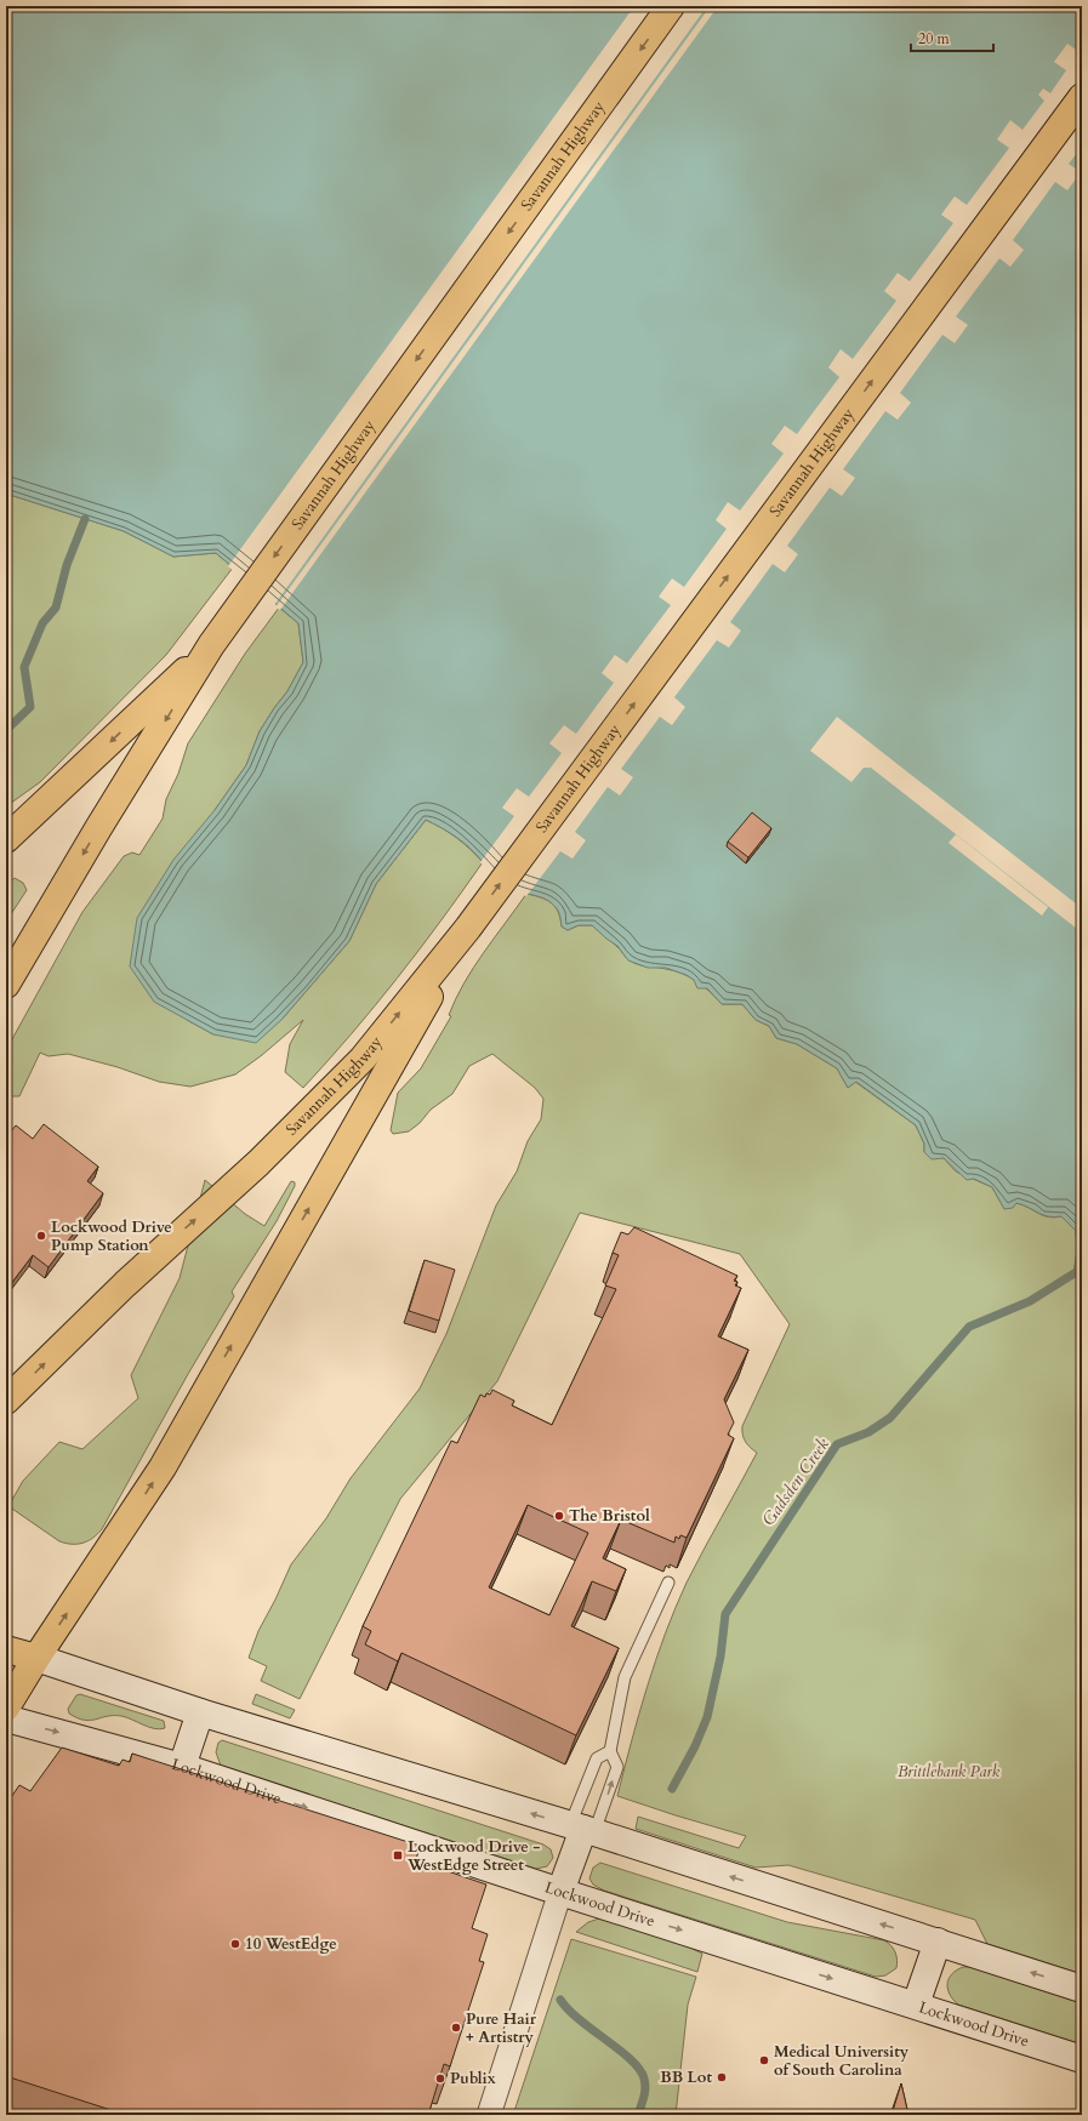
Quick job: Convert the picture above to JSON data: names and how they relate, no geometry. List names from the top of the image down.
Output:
{
  "streets": {
    "main road": ["Savannah Highway", "Lockwood Drive"]
  },
  "water": ["Gadsden Creek"],
  "parks": ["Brittlebank Park"],
  "places": {
    "other": [
      "Lockwood Drive Pump Station",
      "The Bristol",
      "10 WestEdge",
      "Pure Hair + Artistry",
      "Medical University of South Carolina",
      "BB Lot",
      "Publix"
    ],
    "transit": ["Lockwood Drive - WestEdge Street"]
  },
  "scale_bar": "20 m"
}
